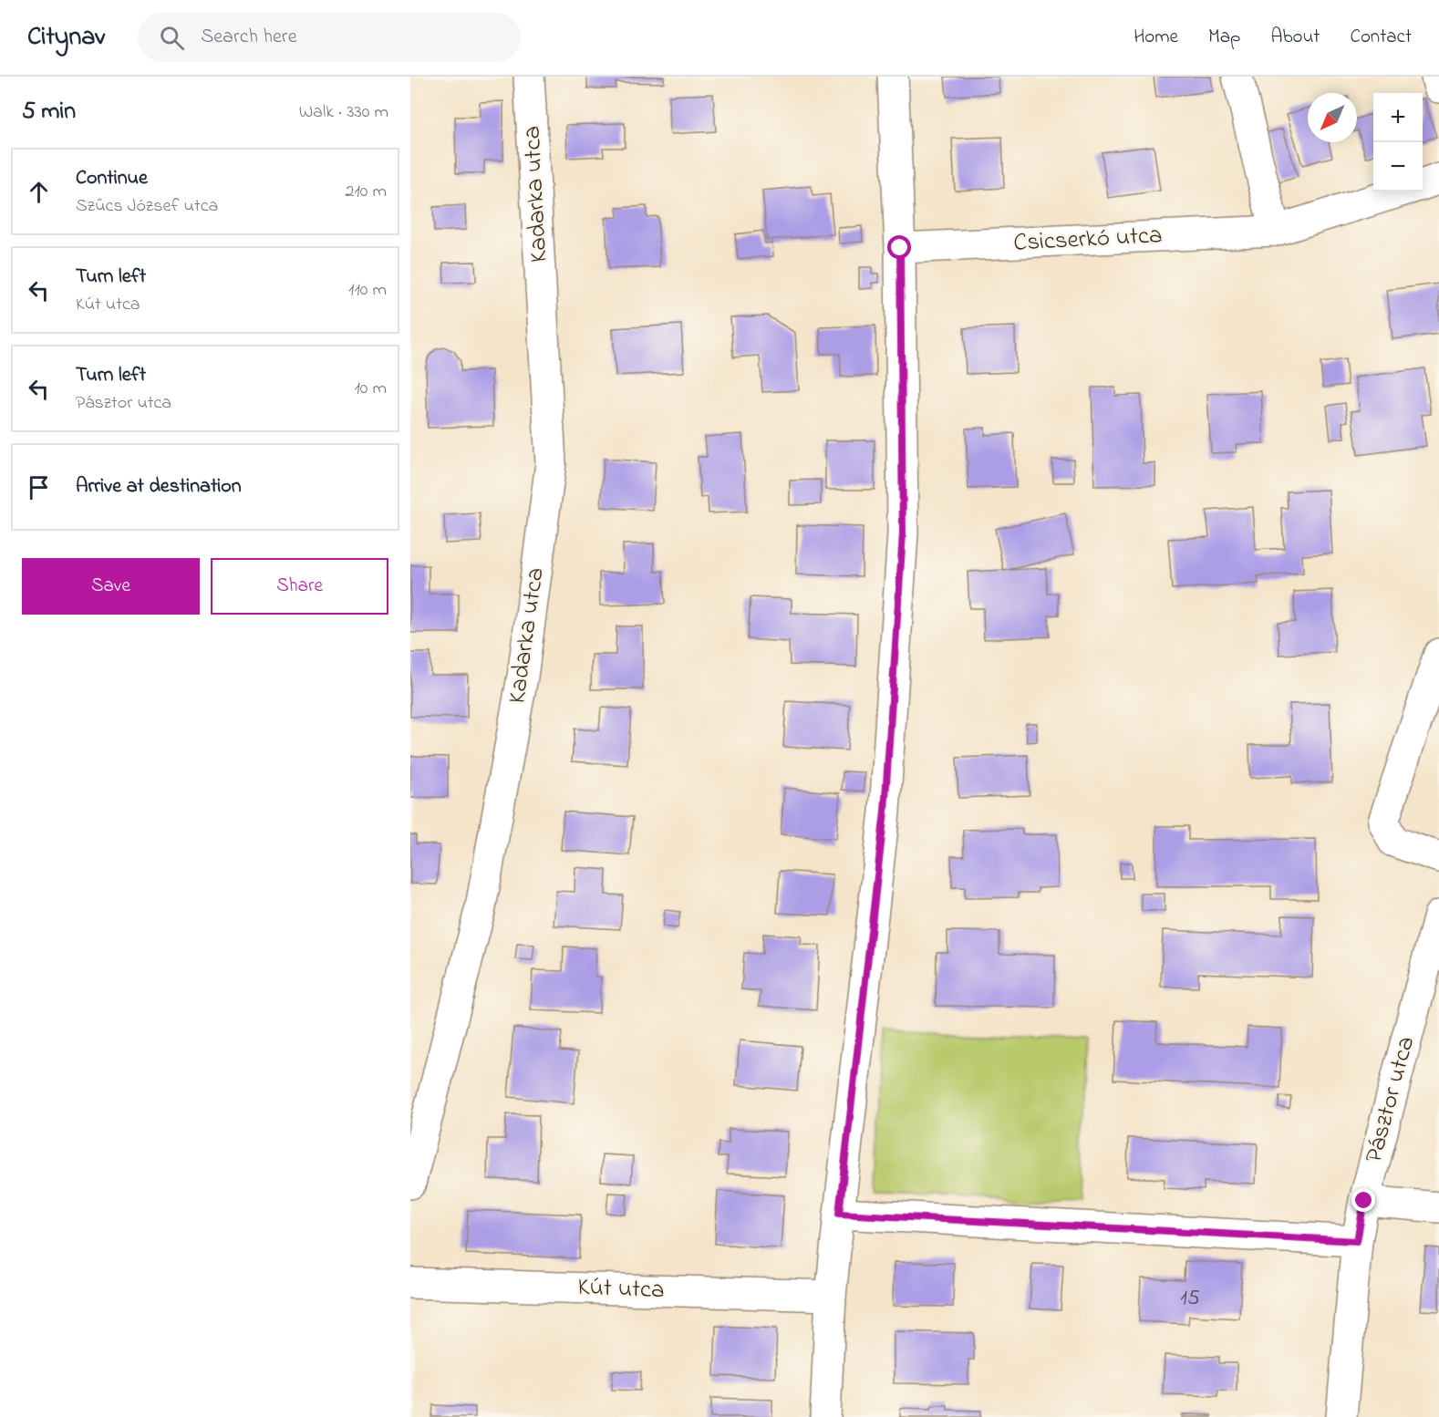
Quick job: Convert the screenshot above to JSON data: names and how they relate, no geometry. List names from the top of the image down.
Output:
{
  "streets": {
    "street": [
      "Kadarka utca",
      "Csicserkó utca",
      "Pásztor utca",
      "Kút utca"
    ]
  },
  "house_numbers": ["15"],
  "north": "bottom left",
  "page": {
    "header": "Citynav",
    "search": "Search here",
    "nav": [
      "Home",
      "Map",
      "About",
      "Contact"
    ],
    "heading": ["5 min", "Walk · 330 m"],
    "map_buttons": ["+", "−"],
    "list": [
      ["Continue", "Szűcs József utca", "210 m"],
      ["Turn left", "Kút utca", "110 m"],
      ["Turn left", "Pásztor utca", "10 m"],
      "Arrive at destination"
    ],
    "buttons": ["Save", "Share"]
  }
}
